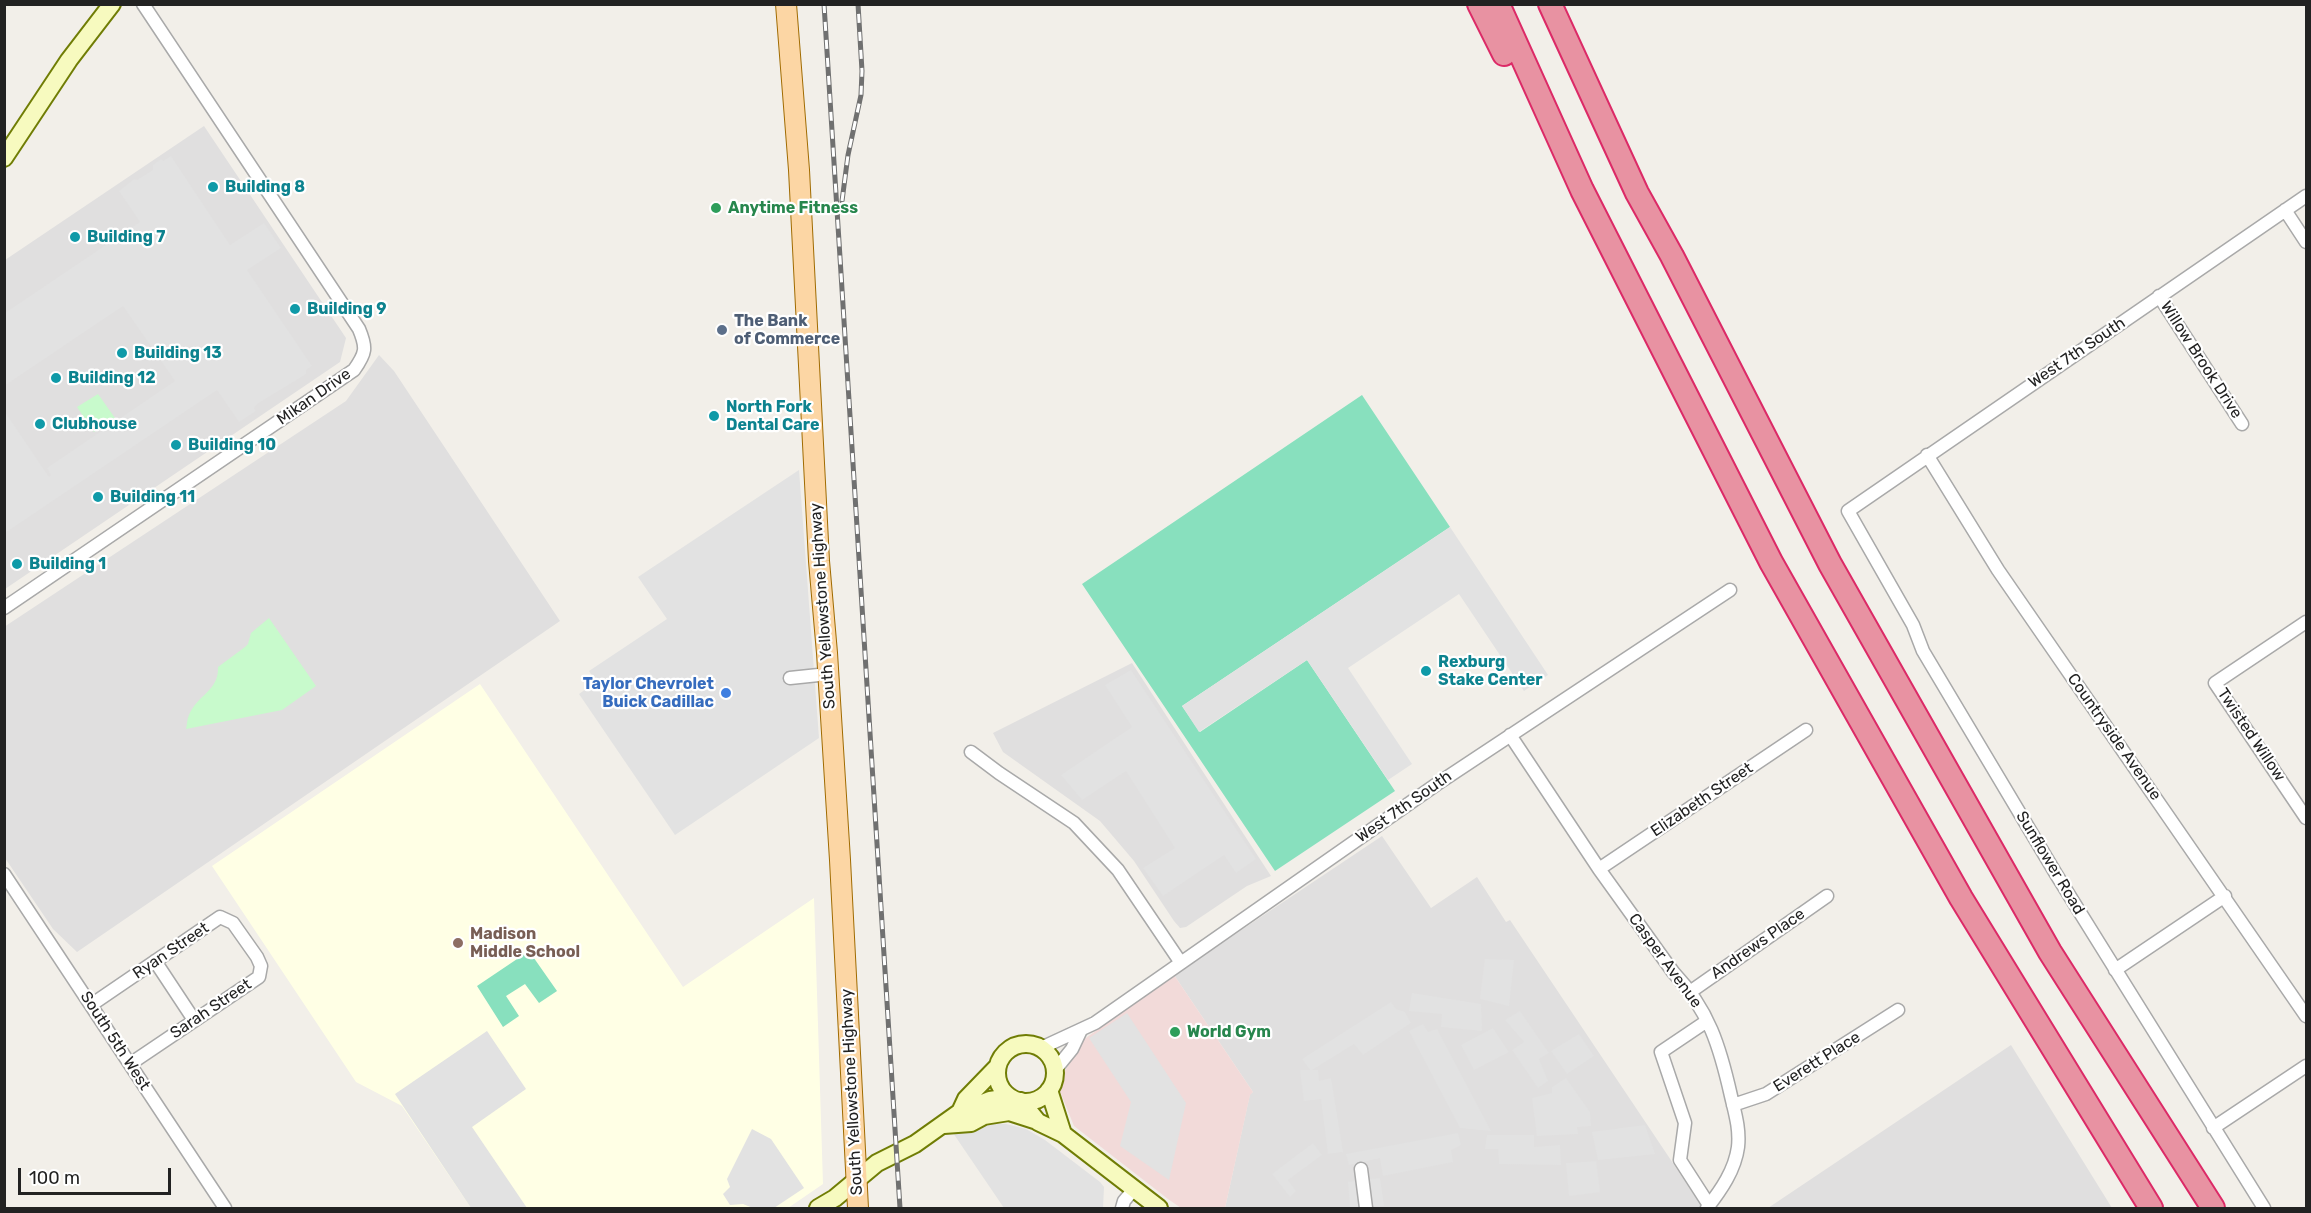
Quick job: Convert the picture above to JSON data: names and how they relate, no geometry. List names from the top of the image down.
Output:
{
  "streets": {
    "main road": ["South Yellowstone Highway"],
    "street": [
      "West 7th South",
      "Willow Brook Drive",
      "Mikan Drive",
      "Twisted Willow",
      "Countryside Avenue",
      "Elizabeth Street",
      "Sunflower Road",
      "Andrews Place",
      "Ryan Street",
      "Casper Avenue",
      "Sarah Street",
      "South 5th West",
      "Everett Place"
    ]
  },
  "crossings": [
    ["West 7th South", "Willow Brook Drive"],
    ["West 7th South", "Countryside Avenue"],
    ["West 7th South", "Sunflower Road"],
    ["West 7th South", "Casper Avenue"],
    ["Elizabeth Street", "Casper Avenue"],
    ["Andrews Place", "Casper Avenue"],
    ["Ryan Street", "Sarah Street"],
    ["Ryan Street", "South 5th West"],
    ["Casper Avenue", "Everett Place"],
    ["Sarah Street", "South 5th West"]
  ],
  "places": [
    "Building 8",
    "Anytime Fitness",
    "Building 7",
    "Building 9",
    "The Bank of Commerce",
    "Building 13",
    "Building 12",
    "North Fork Dental Care",
    "Clubhouse",
    "Building 10",
    "Building 11",
    "Building 1",
    "Rexburg Stake Center",
    "Taylor Chevrolet Buick Cadillac",
    "Madison Middle School",
    "World Gym"
  ],
  "scale_bar": "100 m"
}
